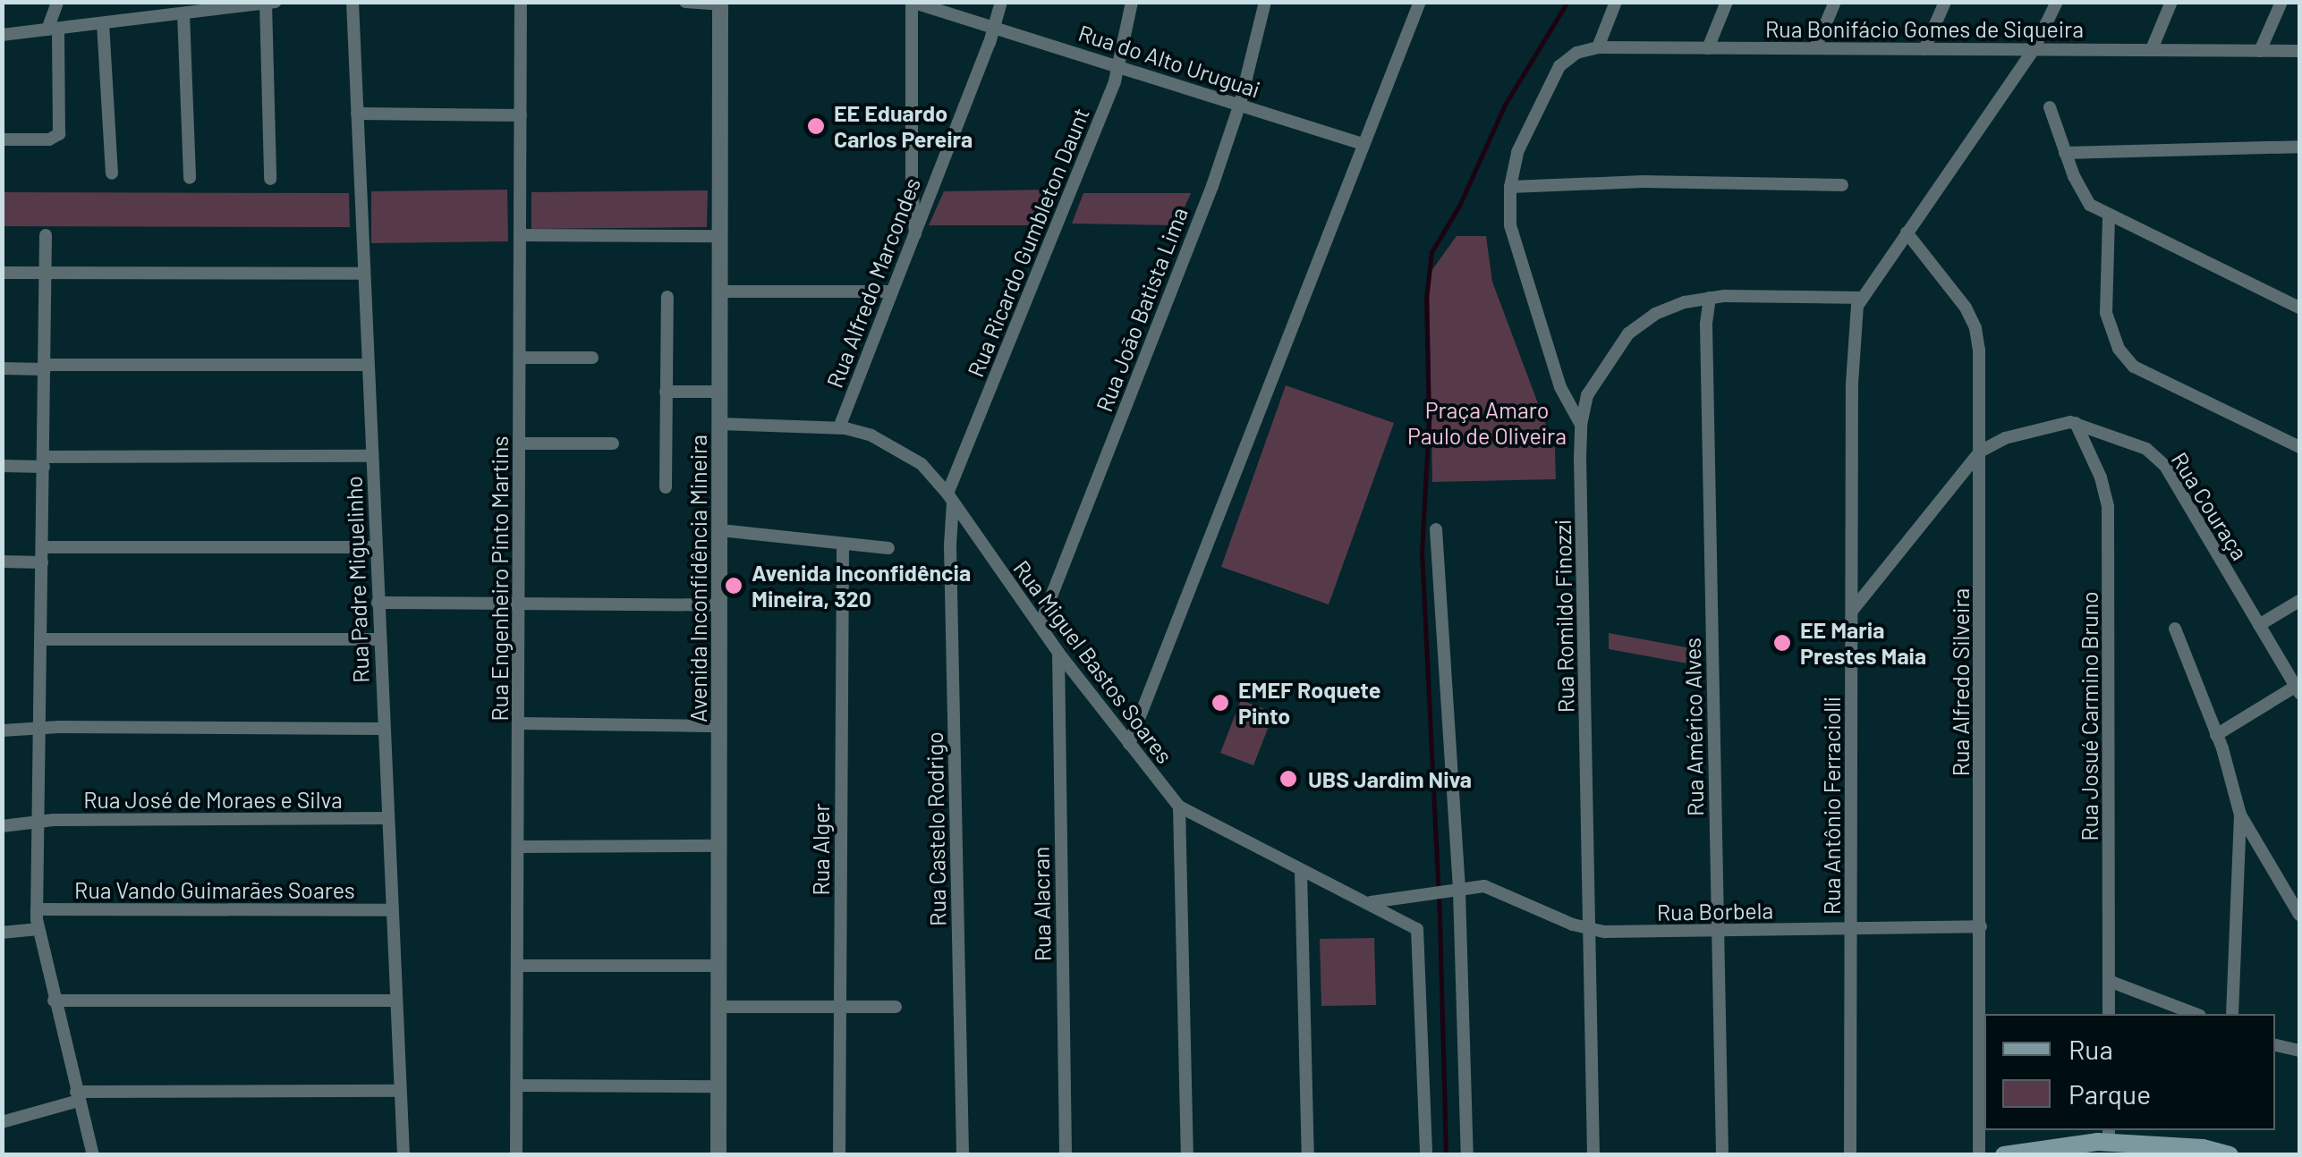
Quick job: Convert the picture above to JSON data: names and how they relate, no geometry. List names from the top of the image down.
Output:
{
  "streets": {
    "street": [
      "Rua Bonifácio Gomes de Siqueira",
      "Rua do Alto Uruguai",
      "Rua Ricardo Gumbleton Daunt",
      "Rua Alfredo Marcondes",
      "Rua João Batista Lima",
      "Rua Couraça",
      "Rua Engenheiro Pinto Martins",
      "Avenida Inconfidência Mineira",
      "Rua Padre Miguelinho",
      "Rua Romildo Finozzi",
      "Rua Miguel Bastos Soares",
      "Rua Alfredo Silveira",
      "Rua Josué Carmino Bruno",
      "Rua Américo Alves",
      "Rua José de Moraes e Silva",
      "Rua Antônio Ferraciolli",
      "Rua Castelo Rodrigo",
      "Rua Alger",
      "Rua Vando Guimarães Soares",
      "Rua Alacran",
      "Rua Borbela"
    ]
  },
  "crossings": [
    ["Rua do Alto Uruguai", "Rua Ricardo Gumbleton Daunt"],
    ["Rua do Alto Uruguai", "Rua Alfredo Marcondes"],
    ["Rua do Alto Uruguai", "Rua João Batista Lima"],
    ["Rua Ricardo Gumbleton Daunt", "Rua Miguel Bastos Soares"],
    ["Rua Ricardo Gumbleton Daunt", "Rua Castelo Rodrigo"],
    ["Rua Alfredo Marcondes", "Rua Miguel Bastos Soares"],
    ["Rua João Batista Lima", "Rua Miguel Bastos Soares"],
    ["Rua Couraça", "Rua Josué Carmino Bruno"],
    ["Avenida Inconfidência Mineira", "Rua Miguel Bastos Soares"],
    ["Rua Padre Miguelinho", "Rua José de Moraes e Silva"],
    ["Rua Padre Miguelinho", "Rua Vando Guimarães Soares"],
    ["Rua Romildo Finozzi", "Rua Américo Alves"],
    ["Rua Romildo Finozzi", "Rua Antônio Ferraciolli"],
    ["Rua Romildo Finozzi", "Rua Borbela"],
    ["Rua Miguel Bastos Soares", "Rua Castelo Rodrigo"],
    ["Rua Miguel Bastos Soares", "Rua Alacran"],
    ["Rua Alfredo Silveira", "Rua Borbela"],
    ["Rua Américo Alves", "Rua Borbela"],
    ["Rua Antônio Ferraciolli", "Rua Borbela"]
  ],
  "parks": ["Praça Amaro Paulo de Oliveira"],
  "places": [
    "EE Eduardo Carlos Pereira",
    "Avenida Inconfidência Mineira, 320",
    "EE Maria Prestes Maia",
    "EMEF Roquete Pinto",
    "UBS Jardim Niva"
  ],
  "legend": ["Rua", "Parque"]
}
